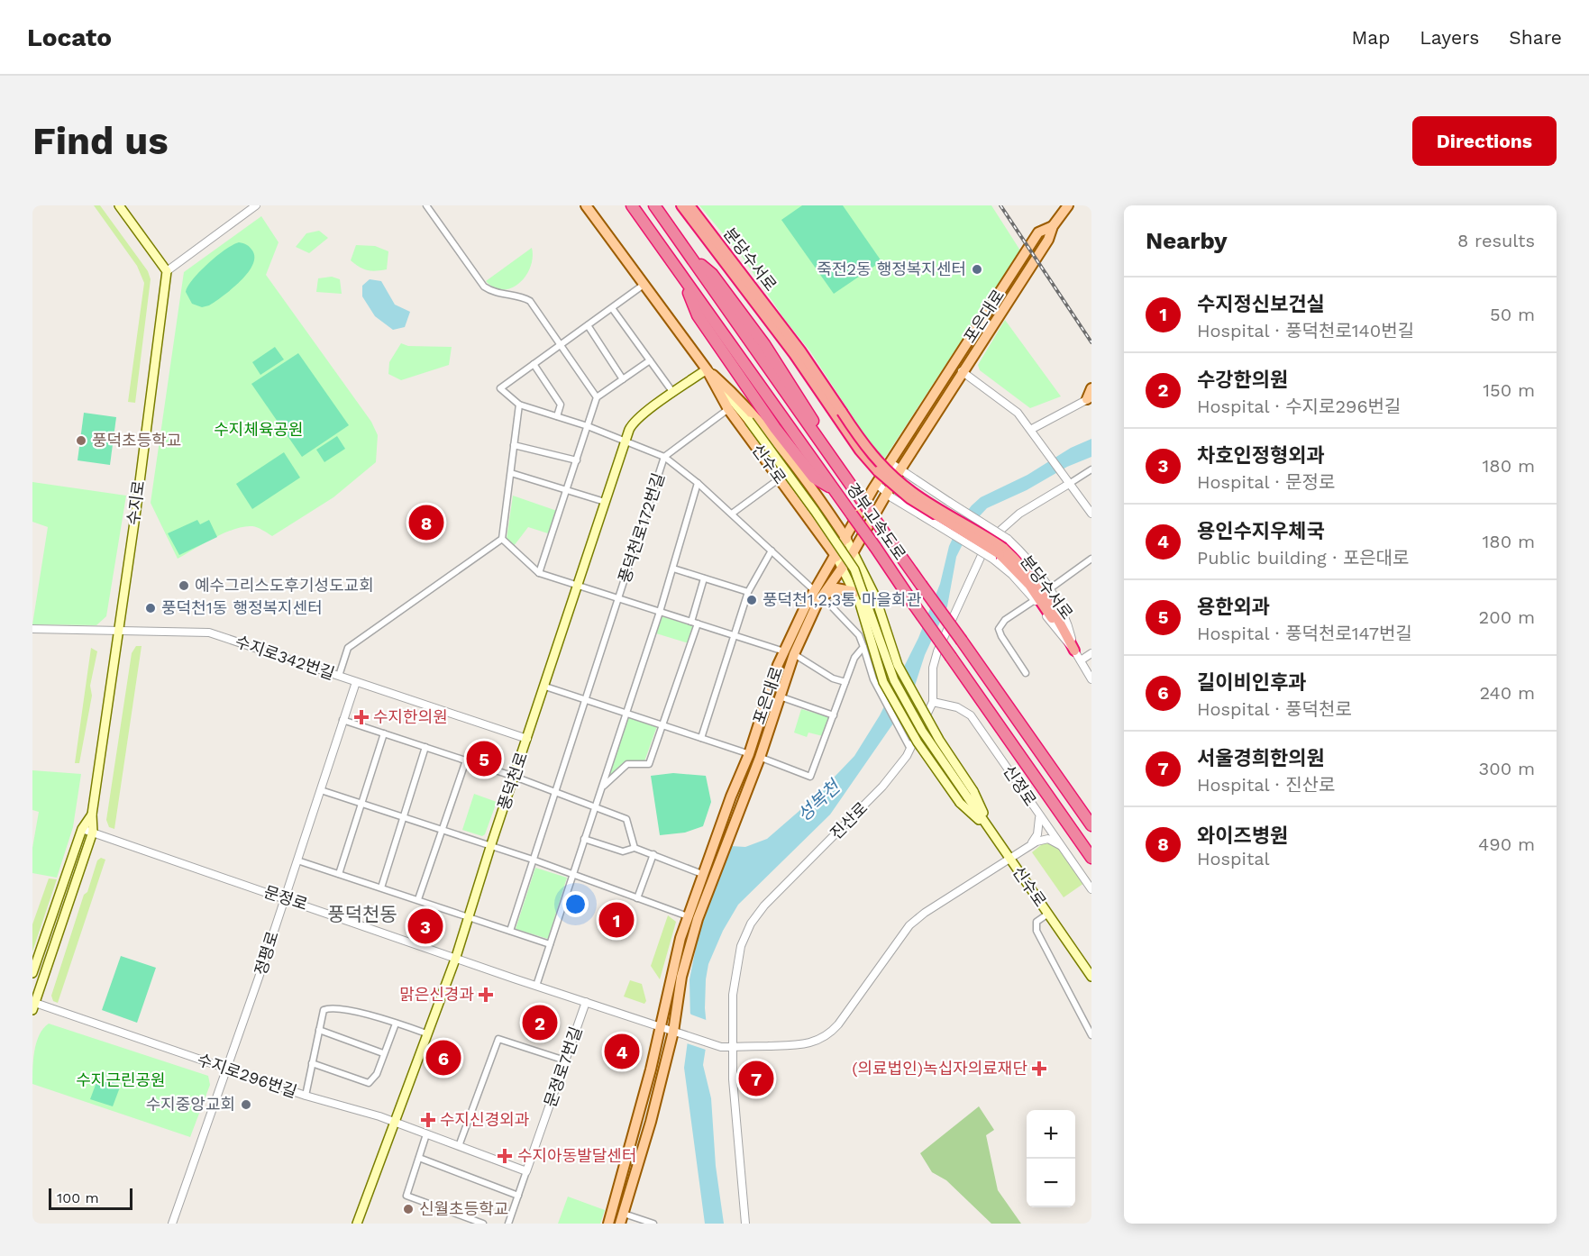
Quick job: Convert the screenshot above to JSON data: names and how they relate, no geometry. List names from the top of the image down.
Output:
{
  "streets": {
    "highway": ["분당수서로", "경부고속도로"],
    "main road": [
      "포은대로",
      "신수로",
      "수지로",
      "풍덕천로"
    ],
    "street": [
      "풍덕천로172번길",
      "수지로342번길",
      "신정로",
      "진산로",
      "문정로",
      "정평로",
      "문정로7번길",
      "수지로296번길"
    ]
  },
  "crossings": [
    ["포은대로", "신수로"],
    ["포은대로", "풍덕천로172번길"],
    ["포은대로", "문정로"],
    ["신수로", "풍덕천로"],
    ["신수로", "문정로"],
    ["수지로", "수지로342번길"],
    ["수지로", "문정로"],
    ["수지로", "수지로296번길"],
    ["풍덕천로172번길", "풍덕천로"],
    ["수지로342번길", "풍덕천로"],
    ["수지로342번길", "정평로"],
    ["풍덕천로", "문정로"],
    ["풍덕천로", "수지로296번길"],
    ["신정로", "진산로"],
    ["진산로", "문정로"],
    ["문정로", "정평로"],
    ["문정로", "문정로7번길"],
    ["정평로", "수지로296번길"],
    ["문정로7번길", "수지로296번길"]
  ],
  "districts": ["풍덕천동"],
  "water": ["성복천"],
  "parks": ["수지체육공원", "수지근린공원"],
  "places": {
    "other": [
      "죽전2동 행정복지센터",
      "풍덕초등학교",
      "예수그리스도후기성도교회",
      "풍덕천1,2,3통 마을회관",
      "풍덕천1동 행정복지센터",
      "수지중앙교회",
      "신월초등학교"
    ],
    "health": [
      "수지한의원",
      "맑은신경과",
      "(의료법인)녹십자의료재단",
      "수지신경외과",
      "수지아동발달센터"
    ]
  },
  "scale_bar": "100 m",
  "page": {
    "header": "Locato",
    "nav": ["Map", "Layers", "Share"],
    "buttons": "Directions",
    "title": "Find us",
    "heading": ["Nearby", "8 results"],
    "list": [
      {
        "mark": "1",
        "name": "수지정신보건실",
        "note": "Hospital · 풍덕천로140번길",
        "value": "50 m"
      },
      {
        "mark": "2",
        "name": "수강한의원",
        "note": "Hospital · 수지로296번길",
        "value": "150 m"
      },
      {
        "mark": "3",
        "name": "차호인정형외과",
        "note": "Hospital · 문정로",
        "value": "180 m"
      },
      {
        "mark": "4",
        "name": "용인수지우체국",
        "note": "Public building · 포은대로",
        "value": "180 m"
      },
      {
        "mark": "5",
        "name": "용한외과",
        "note": "Hospital · 풍덕천로147번길",
        "value": "200 m"
      },
      {
        "mark": "6",
        "name": "길이비인후과",
        "note": "Hospital · 풍덕천로",
        "value": "240 m"
      },
      {
        "mark": "7",
        "name": "서울경희한의원",
        "note": "Hospital · 진산로",
        "value": "300 m"
      },
      {
        "mark": "8",
        "name": "와이즈병원",
        "note": "Hospital",
        "value": "490 m"
      }
    ],
    "pins": [
      "8",
      "5",
      "1",
      "3",
      "2",
      "4",
      "6",
      "7"
    ],
    "map_buttons": ["+", "−"],
    "scale": "100 m"
  }
}
